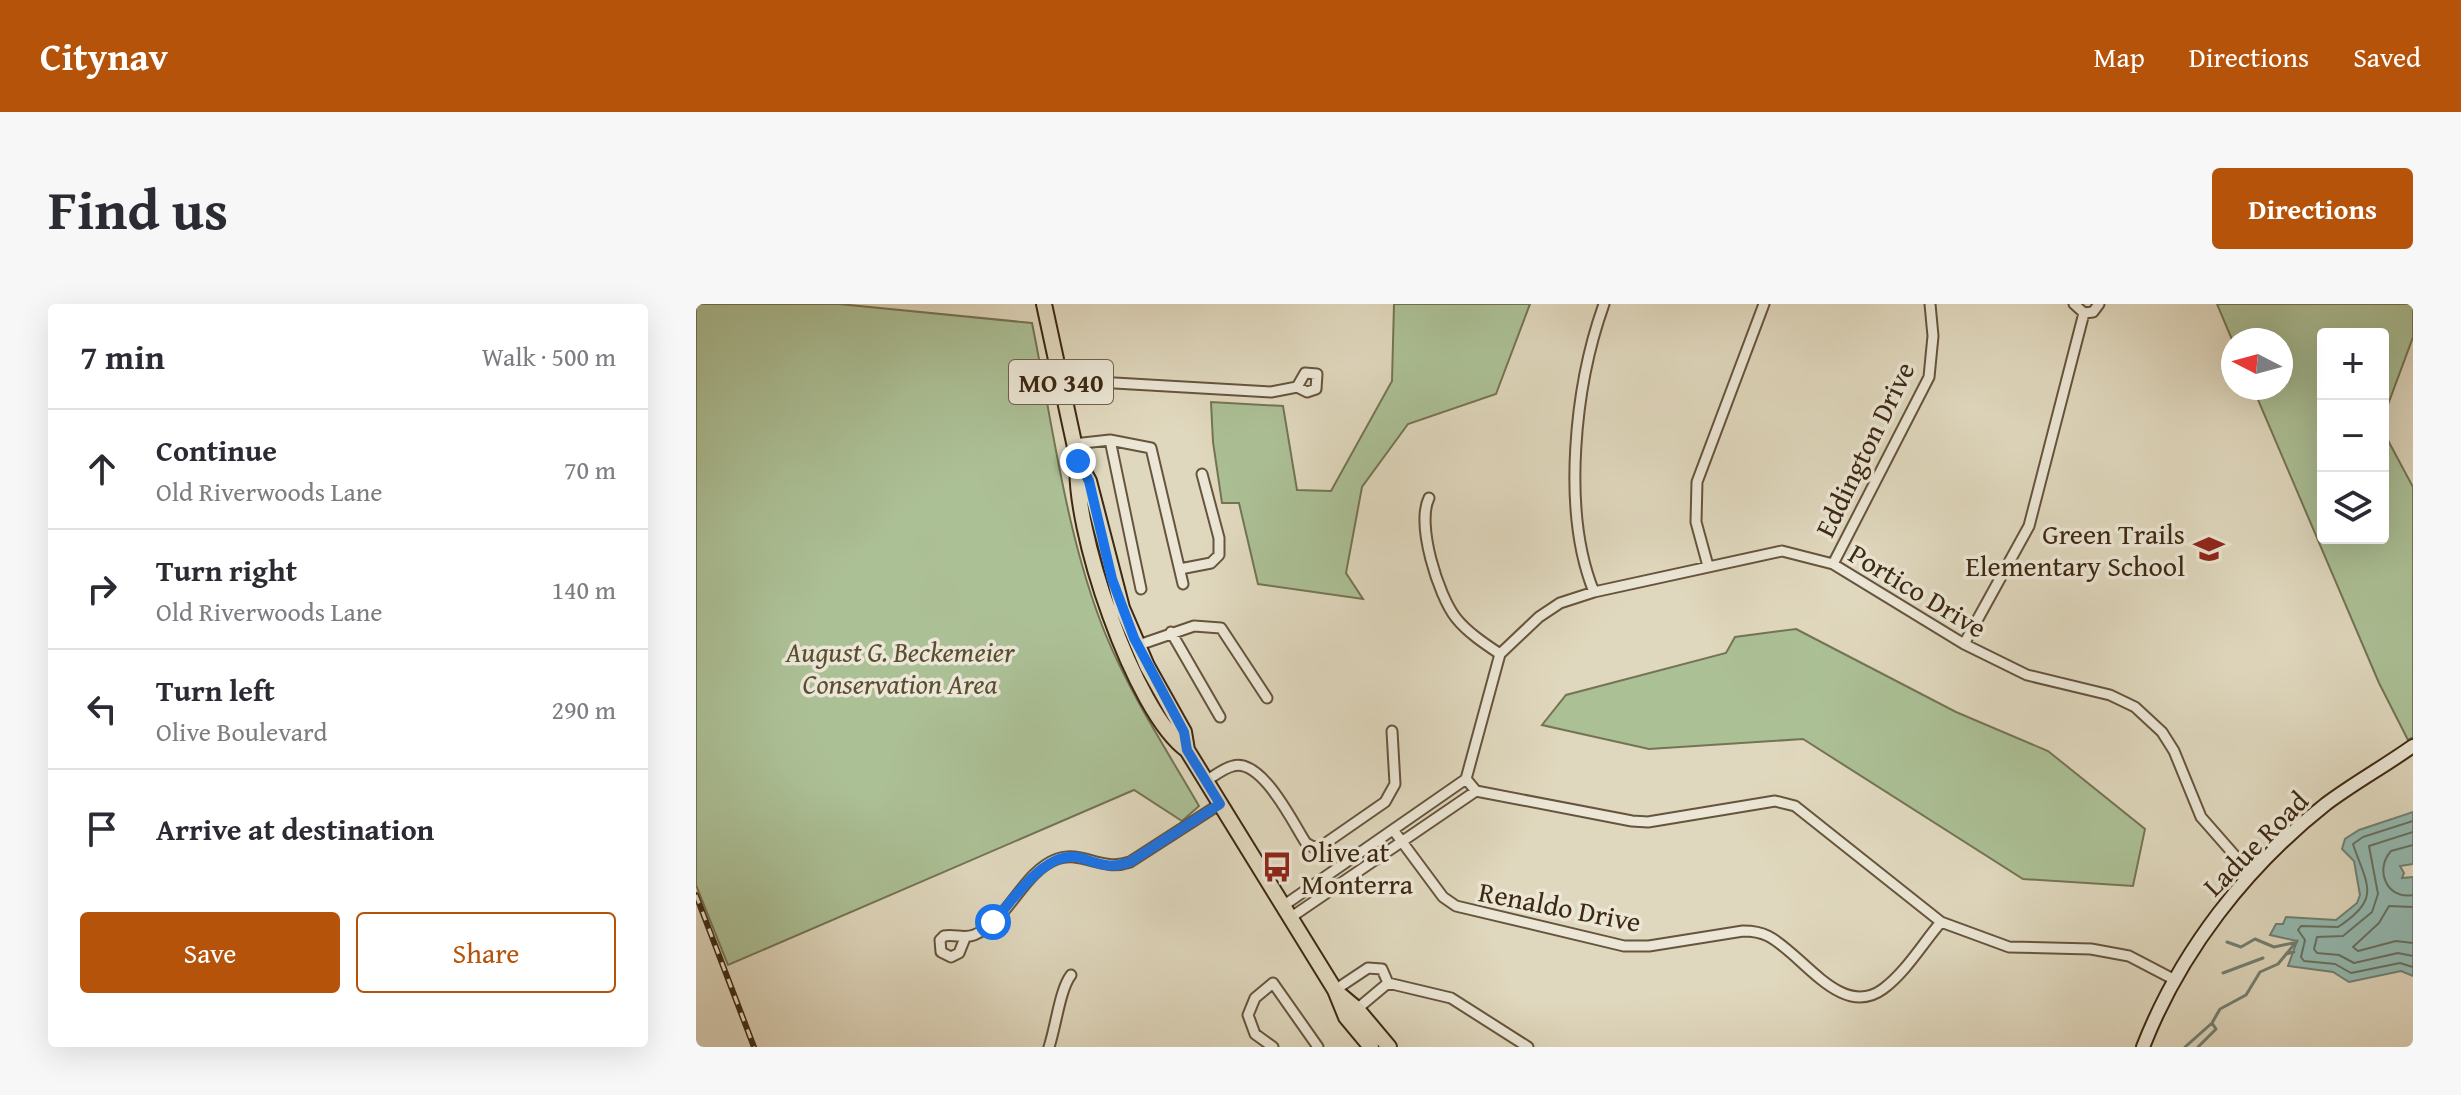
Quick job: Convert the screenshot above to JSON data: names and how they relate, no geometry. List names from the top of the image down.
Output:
{
  "streets": {
    "main road": ["MO 340", "Ladue Road"],
    "street": ["Eddington Drive", "Portico Drive", "Renaldo Drive"]
  },
  "crossings": [
    ["Eddington Drive", "Portico Drive"],
    ["Portico Drive", "Ladue Road"]
  ],
  "parks": ["August G. Beckemeier Conservation Area"],
  "places": {
    "school or university": ["Green Trails Elementary School"],
    "bus stop": ["Olive at Monterra"]
  },
  "north": "left",
  "page": {
    "header": "Citynav",
    "nav": ["Map", "Directions", "Saved"],
    "title": "Find us",
    "buttons": [
      "Directions",
      ["Save", "Share"]
    ],
    "heading": ["7 min", "Walk · 500 m"],
    "map_buttons": ["+", "−"],
    "list": [
      ["Continue", "Old Riverwoods Lane", "70 m"],
      ["Turn right", "Old Riverwoods Lane", "140 m"],
      ["Turn left", "Olive Boulevard", "290 m"],
      "Arrive at destination"
    ]
  }
}
